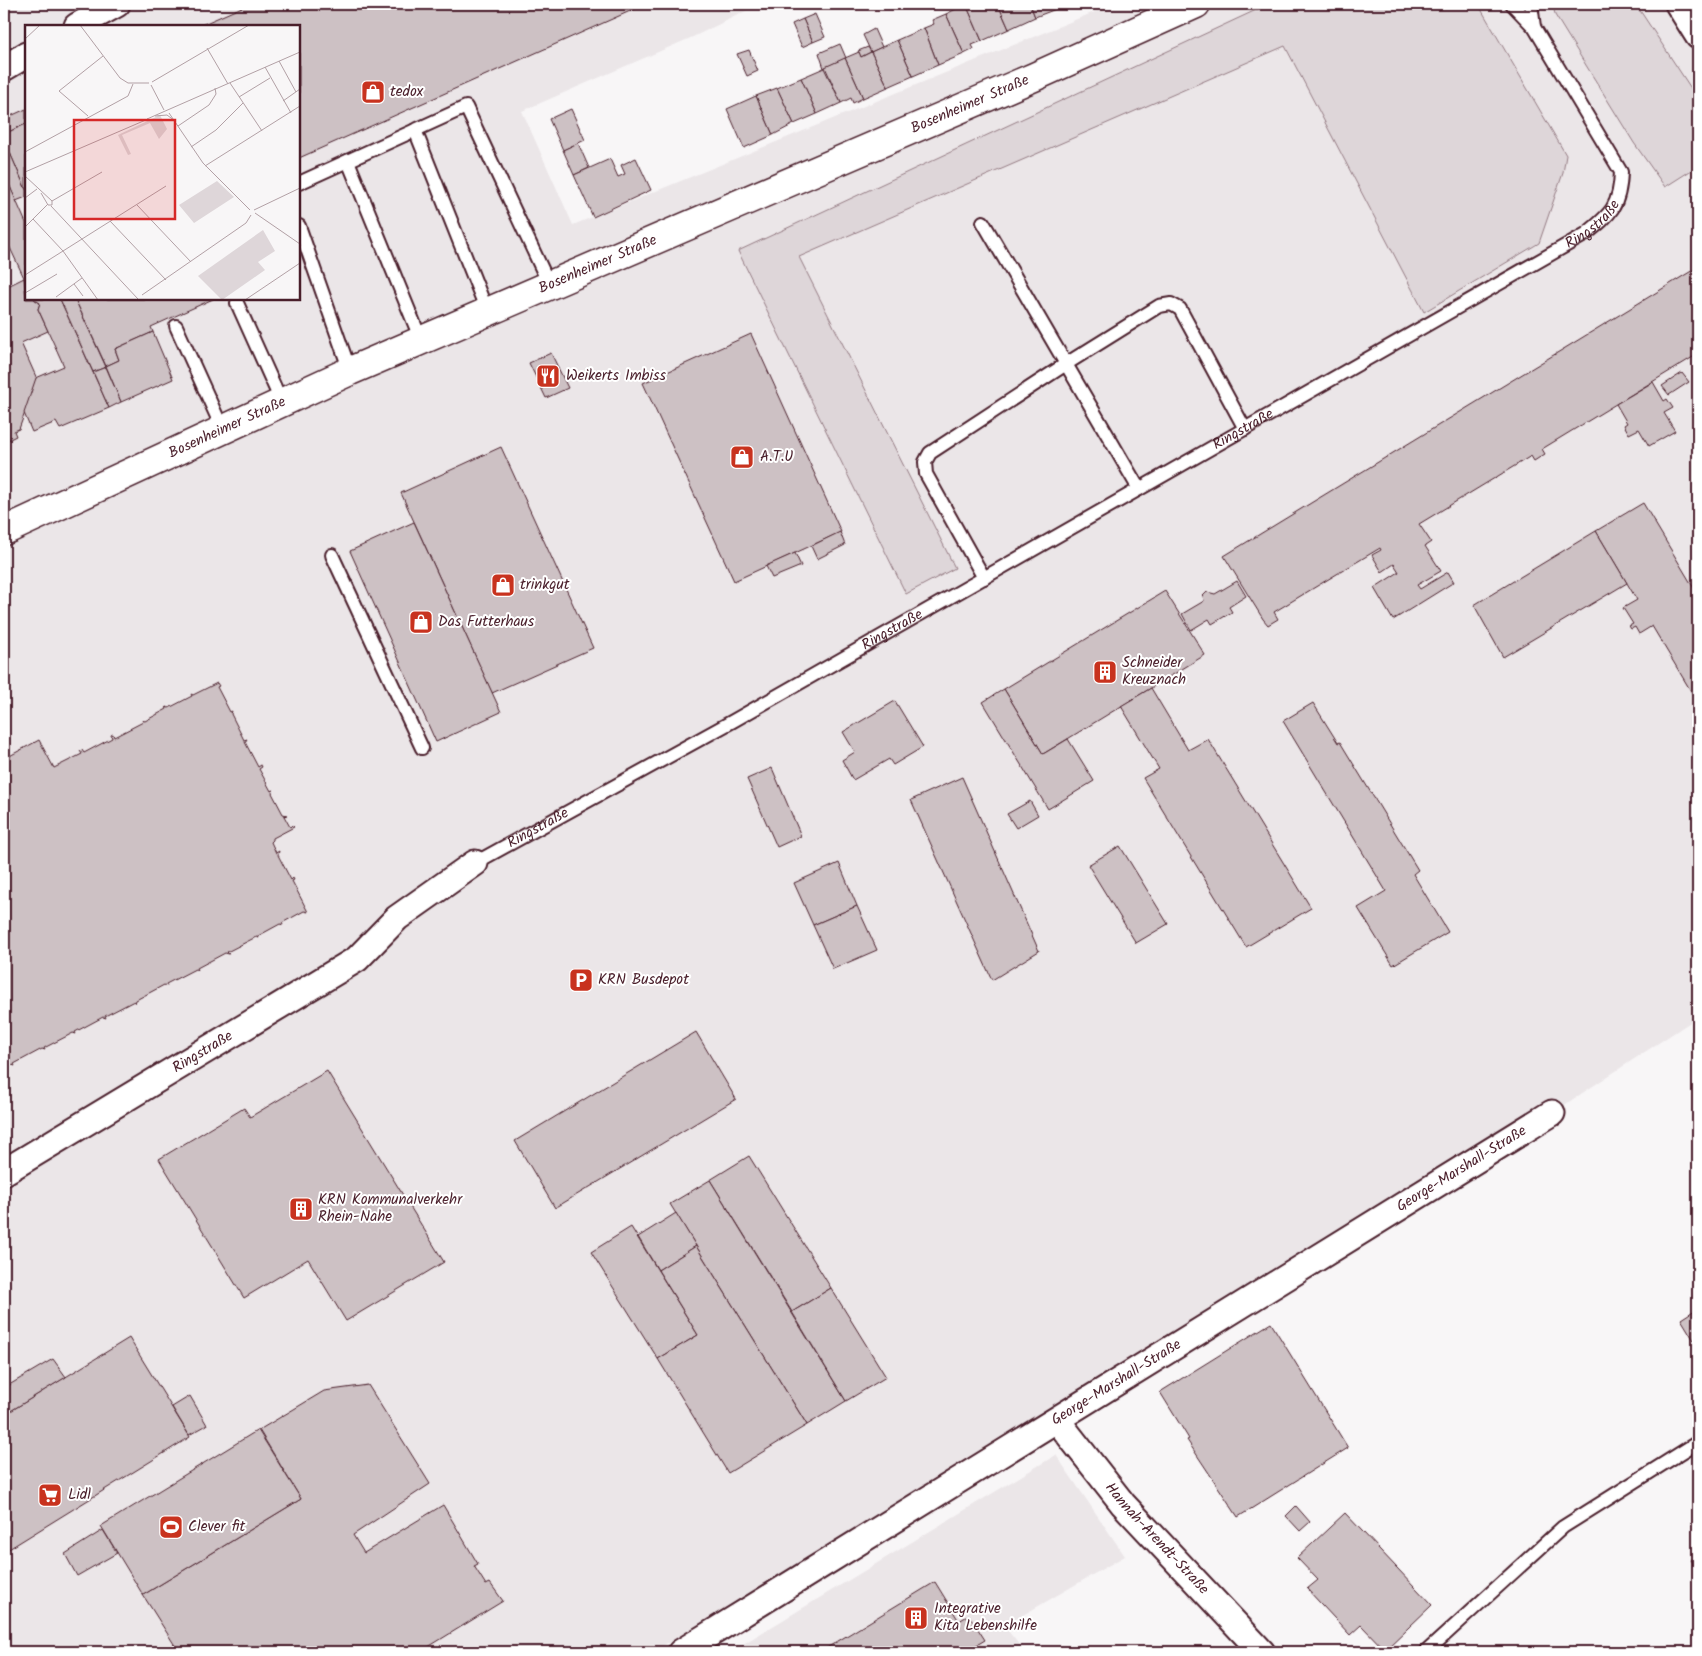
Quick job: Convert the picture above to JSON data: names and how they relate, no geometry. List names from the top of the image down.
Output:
{
  "streets": {
    "street": [
      "Bosenheimer Straße",
      "Ringstraße",
      "George-Marshall-Straße",
      "Hannah-Arendt-Straße"
    ]
  },
  "crossings": [
    ["George-Marshall-Straße", "Hannah-Arendt-Straße"]
  ],
  "places": {
    "shop": [
      "tedox",
      "A.T.U",
      "trinkgut",
      "Das Futterhaus"
    ],
    "restaurant": ["Weikerts Imbiss"],
    "building": ["Schneider Kreuznach", "KRN Kommunalverkehr Rhein-Nahe", "Integrative Kita Lebenshilfe"],
    "parking": ["KRN Busdepot"],
    "supermarket": ["Lidl"],
    "sports": ["Clever fit"]
  }
}
